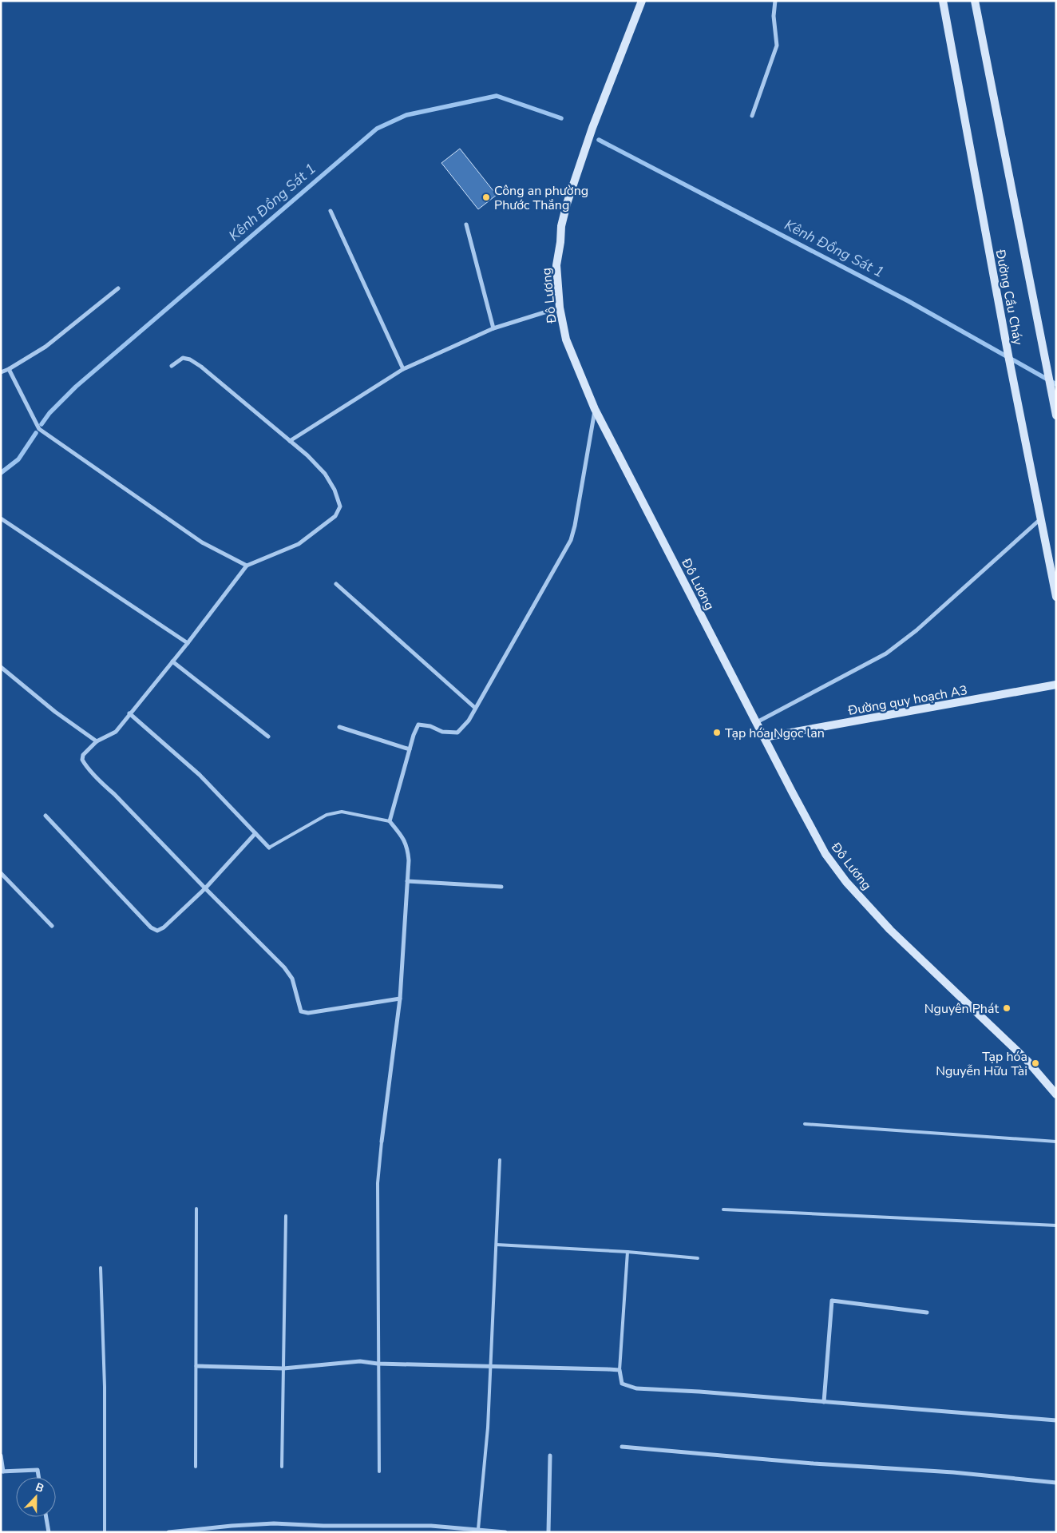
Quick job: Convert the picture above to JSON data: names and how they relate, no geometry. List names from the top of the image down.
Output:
{
  "streets": {
    "main road": ["Đô Lương", "Đường Cầu Cháy", "Đường quy hoạch A3"]
  },
  "crossings": [
    ["Đô Lương", "Đường quy hoạch A3"]
  ],
  "water": ["Kênh Đồng Sát 1"],
  "places": [
    "Công an phường Phước Thắng",
    "Tạp hóa Ngọc lan",
    "Nguyên Phát",
    "Tạp hóa Nguyễn Hữu Tài"
  ],
  "north": "top"
}
